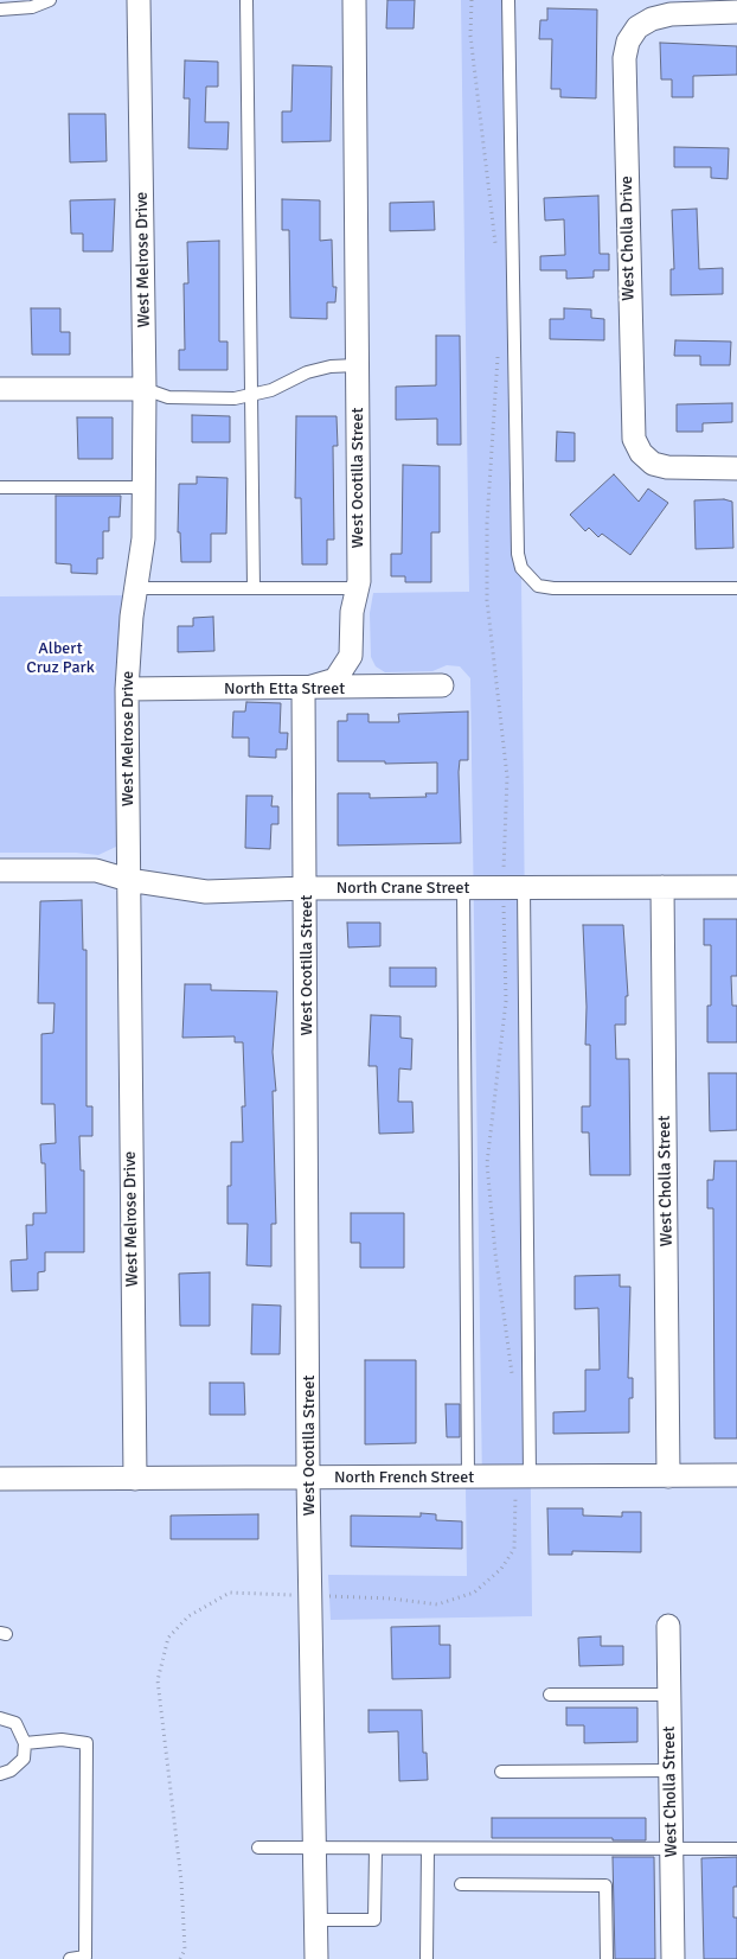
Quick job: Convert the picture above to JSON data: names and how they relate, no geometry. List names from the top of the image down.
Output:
{
  "streets": {
    "street": [
      "West Cholla Drive",
      "West Melrose Drive",
      "West Ocotilla Street",
      "North Etta Street",
      "North Crane Street",
      "West Cholla Street",
      "North French Street"
    ]
  },
  "crossings": [
    ["West Melrose Drive", "North Etta Street"],
    ["West Melrose Drive", "North Crane Street"],
    ["West Melrose Drive", "North French Street"],
    ["West Ocotilla Street", "North Etta Street"],
    ["West Ocotilla Street", "North Crane Street"],
    ["West Ocotilla Street", "North French Street"],
    ["North Crane Street", "West Cholla Street"],
    ["West Cholla Street", "North French Street"]
  ],
  "parks": ["Albert Cruz Park"]
}
